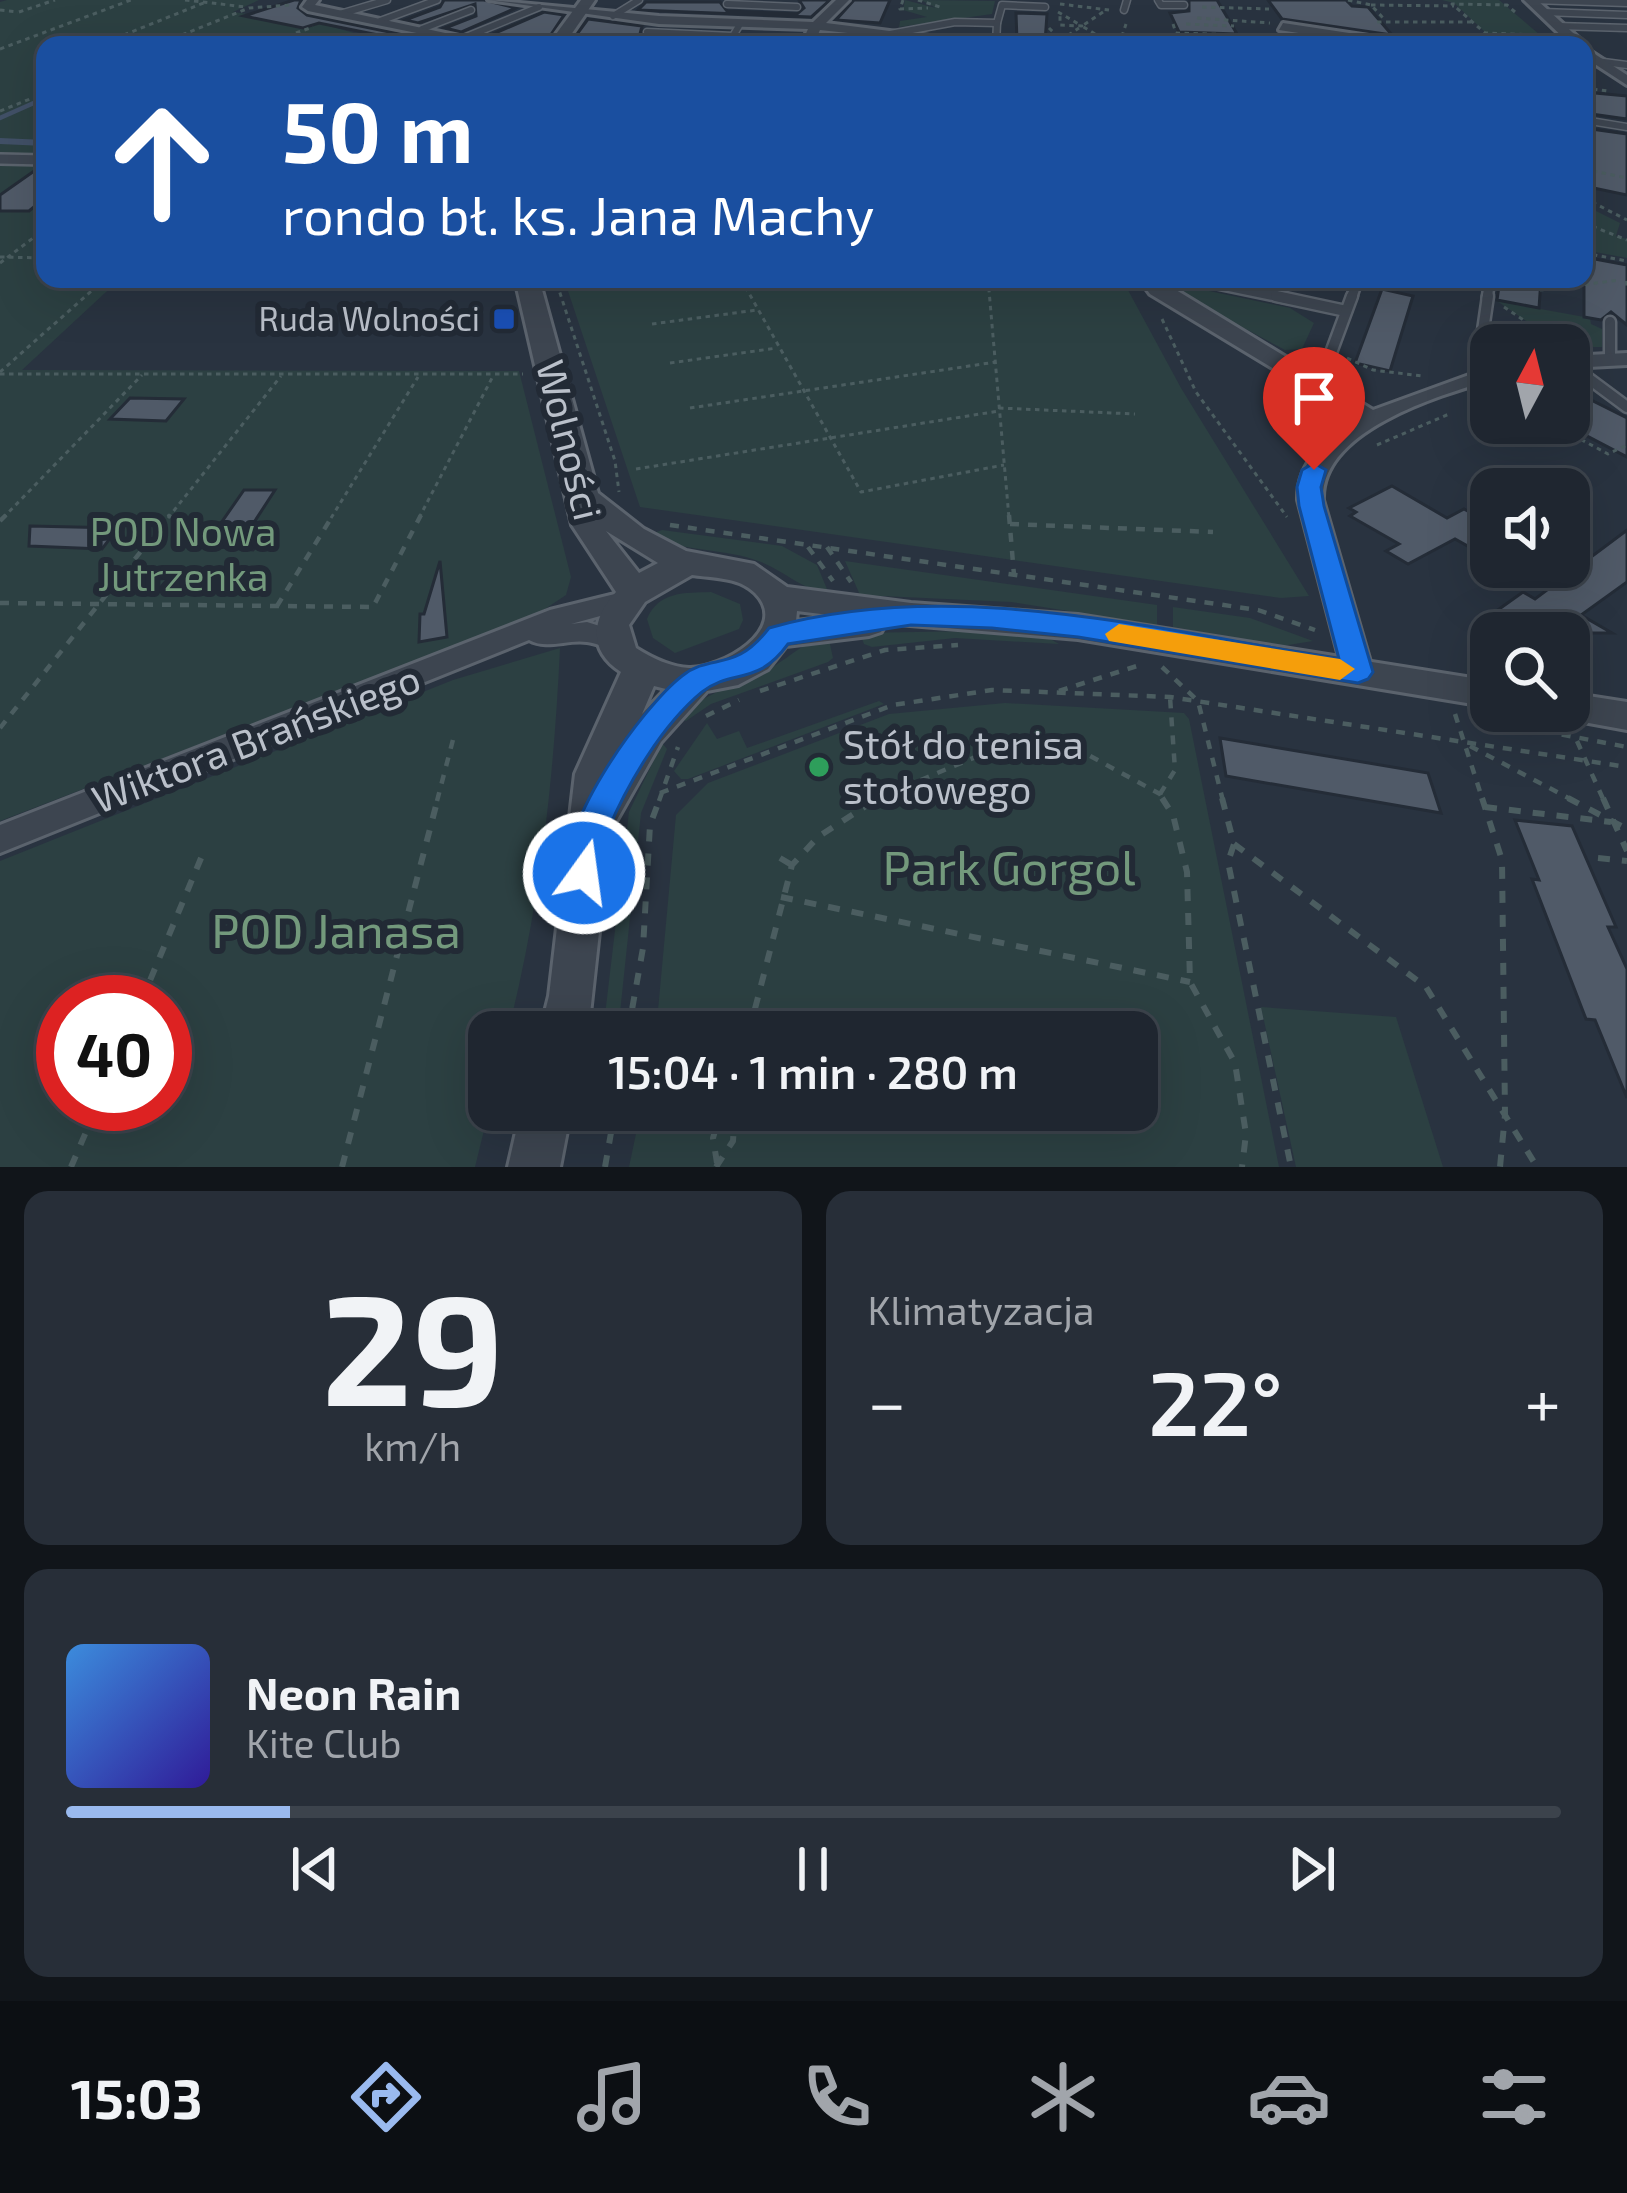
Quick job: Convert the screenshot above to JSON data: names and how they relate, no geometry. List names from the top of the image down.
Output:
{
  "streets": {
    "street": ["Wolności", "Wiktora Brańskiego"]
  },
  "crossings": [
    ["Wolności", "Wiktora Brańskiego"]
  ],
  "parks": ["POD Nowa Jutrzenka", "Park Gorgol", "POD Janasa"],
  "places": {
    "transit": ["Ruda Wolności"],
    "other": ["Stół do tenisa stołowego"]
  },
  "north": "top",
  "page": {
    "turn": ["50 m", "rondo bł. ks. Jana Machy"],
    "limit": "40",
    "trip": "15:04 · 1 min · 280 m",
    "tile": [
      ["29", "km/h"],
      "Klimatyzacja"
    ],
    "heat": ["−", "22°", "+"],
    "song": ["Neon Rain", "Kite Club"],
    "tabs": "15:03"
  }
}
